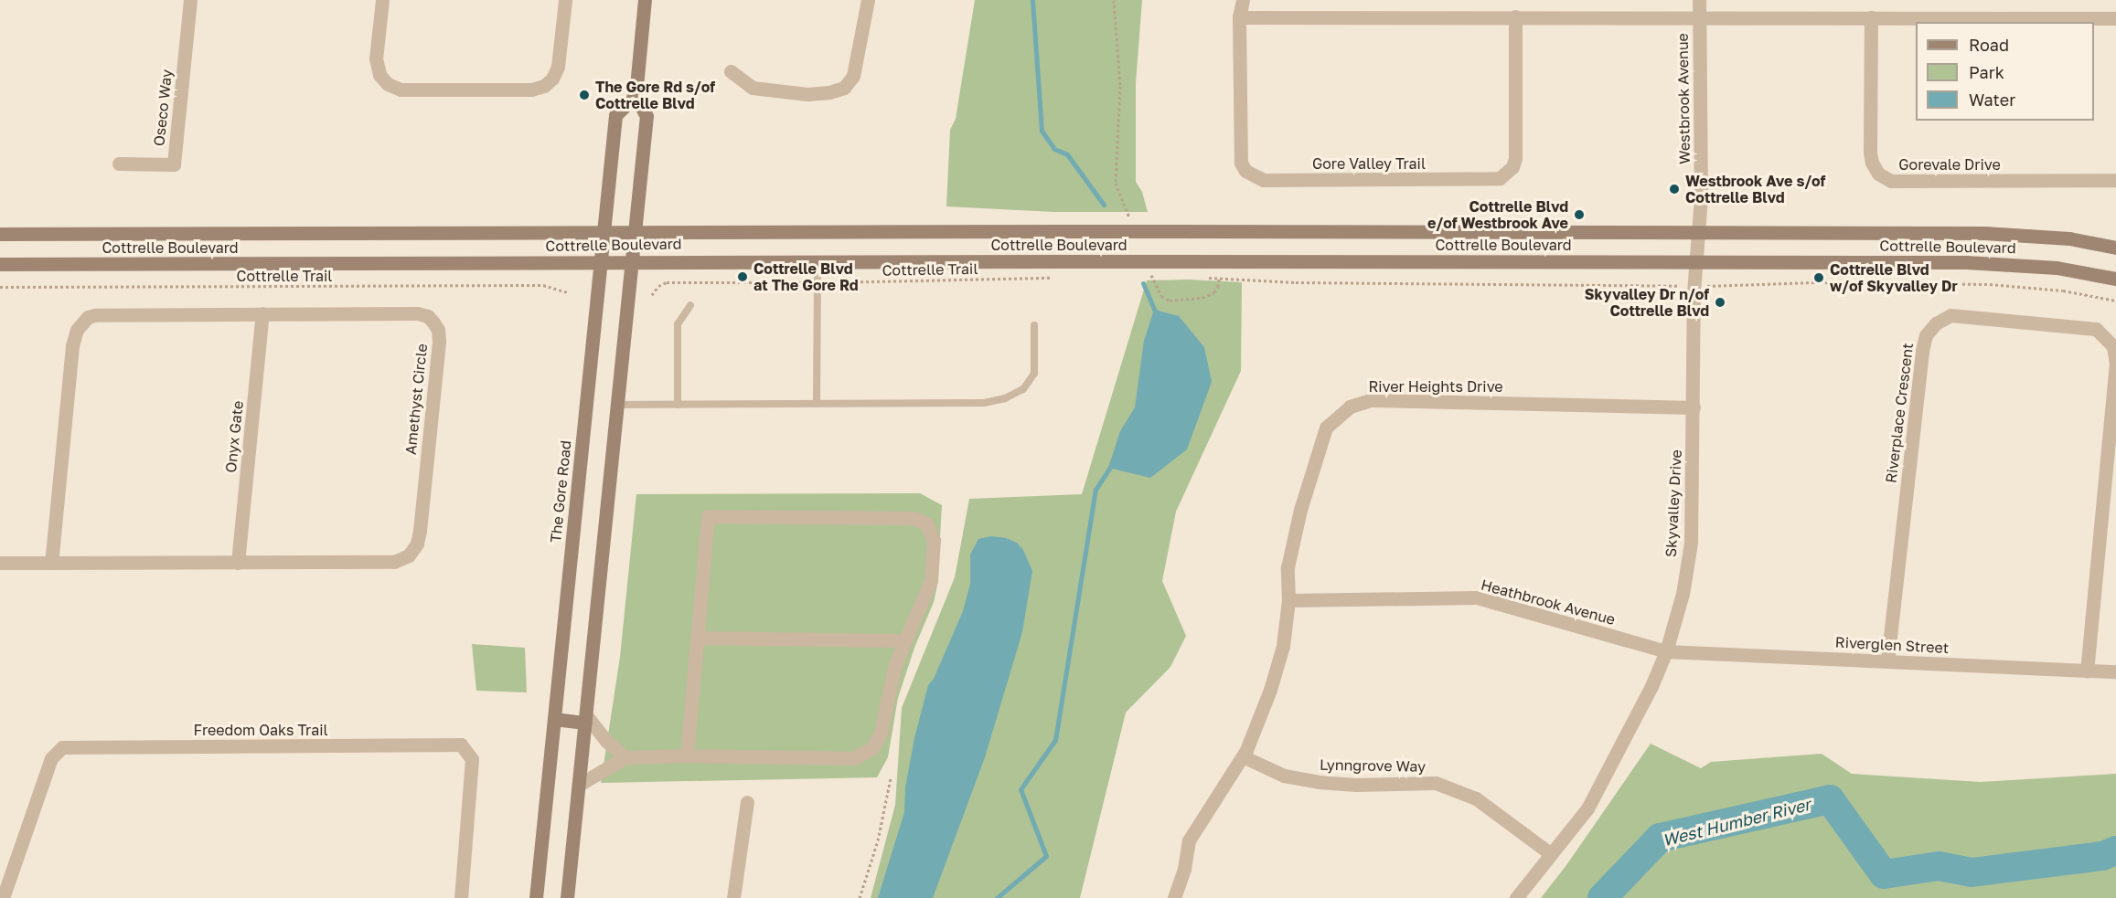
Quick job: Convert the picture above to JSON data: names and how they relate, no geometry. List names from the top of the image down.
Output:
{
  "streets": {
    "main road": ["Cottrelle Boulevard", "The Gore Road"],
    "street": [
      "Westbrook Avenue",
      "Oseco Way",
      "Gore Valley Trail",
      "Gorevale Drive",
      "River Heights Drive",
      "Amethyst Circle",
      "Riverplace Crescent",
      "Onyx Gate",
      "Skyvalley Drive",
      "Heathbrook Avenue",
      "Riverglen Street",
      "Freedom Oaks Trail",
      "Lynngrove Way"
    ],
    "path": ["Cottrelle Trail"]
  },
  "crossings": [
    ["Westbrook Avenue", "Cottrelle Boulevard"],
    ["Westbrook Avenue", "Skyvalley Drive"],
    ["Cottrelle Boulevard", "The Gore Road"],
    ["Cottrelle Boulevard", "Skyvalley Drive"],
    ["River Heights Drive", "Skyvalley Drive"],
    ["River Heights Drive", "Heathbrook Avenue"],
    ["River Heights Drive", "Lynngrove Way"],
    ["Amethyst Circle", "Onyx Gate"],
    ["Riverplace Crescent", "Riverglen Street"],
    ["Skyvalley Drive", "Heathbrook Avenue"],
    ["Skyvalley Drive", "Riverglen Street"],
    ["Skyvalley Drive", "Lynngrove Way"],
    ["Heathbrook Avenue", "Riverglen Street"]
  ],
  "water": ["West Humber River"],
  "places": [
    "The Gore Rd s/of Cottrelle Blvd",
    "Westbrook Ave s/of Cottrelle Blvd",
    "Cottrelle Blvd e/of Westbrook Ave",
    "Cottrelle Blvd at The Gore Rd",
    "Cottrelle Blvd w/of Skyvalley Dr",
    "Skyvalley Dr n/of Cottrelle Blvd"
  ],
  "legend": ["Road", "Park", "Water"]
}
